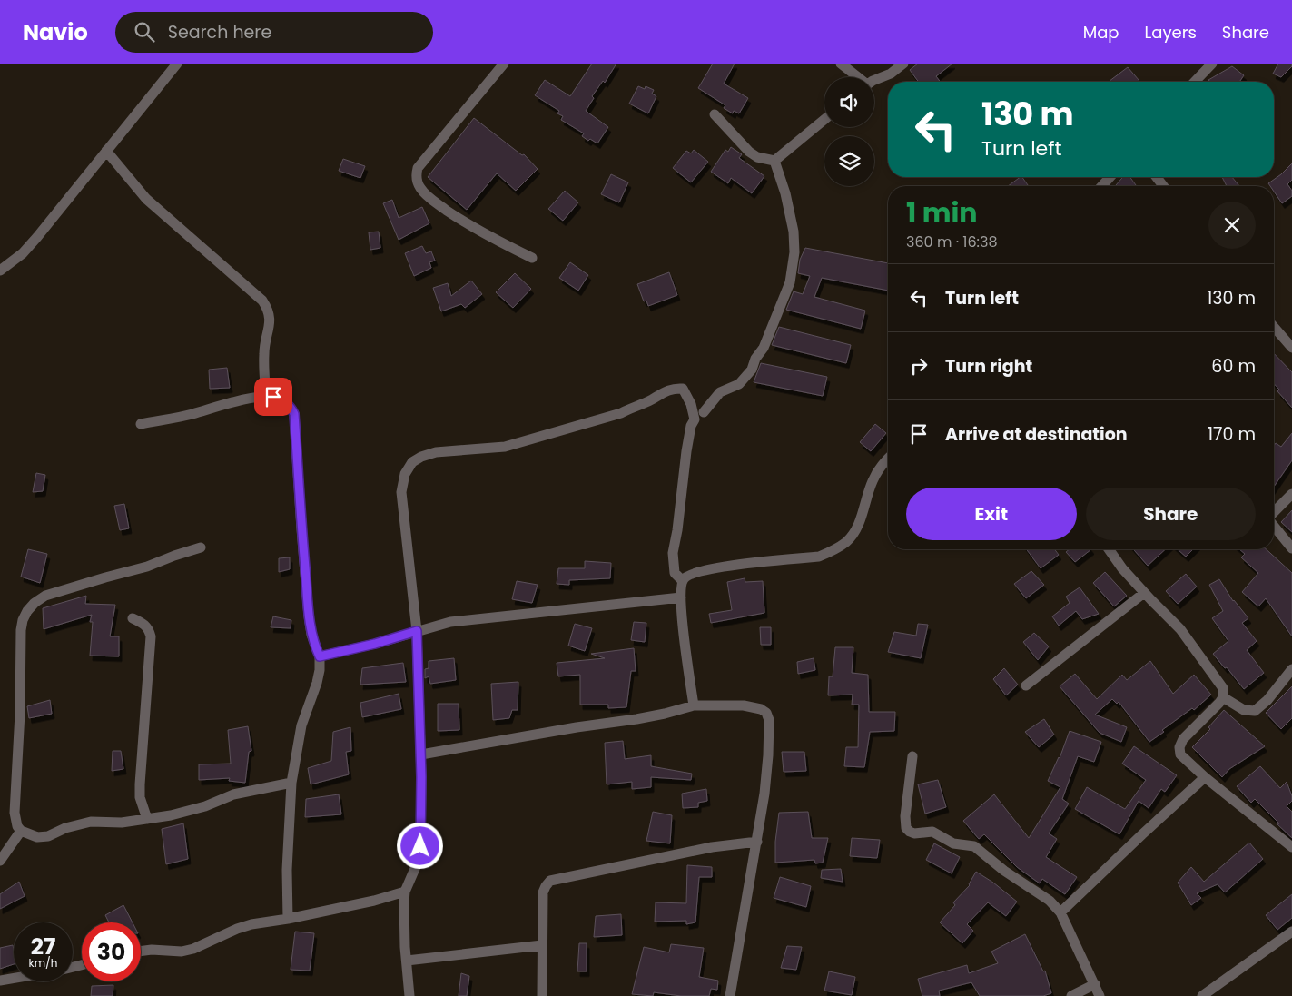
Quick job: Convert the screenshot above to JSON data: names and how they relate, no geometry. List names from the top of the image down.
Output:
{
  "page": {
    "header": "Navio",
    "search": "Search here",
    "nav": ["Map", "Layers", "Share"],
    "turn": ["130 m", "Turn left"],
    "heading": ["1 min", "360 m · 16:38"],
    "list": [
      {
        "name": "Turn left",
        "value": "130 m"
      },
      {
        "name": "Turn right",
        "value": "60 m"
      },
      {
        "name": "Arrive at destination",
        "value": "170 m"
      }
    ],
    "buttons": ["Exit", "Share"],
    "speed": "27 km/h",
    "limit": "30"
  }
}
